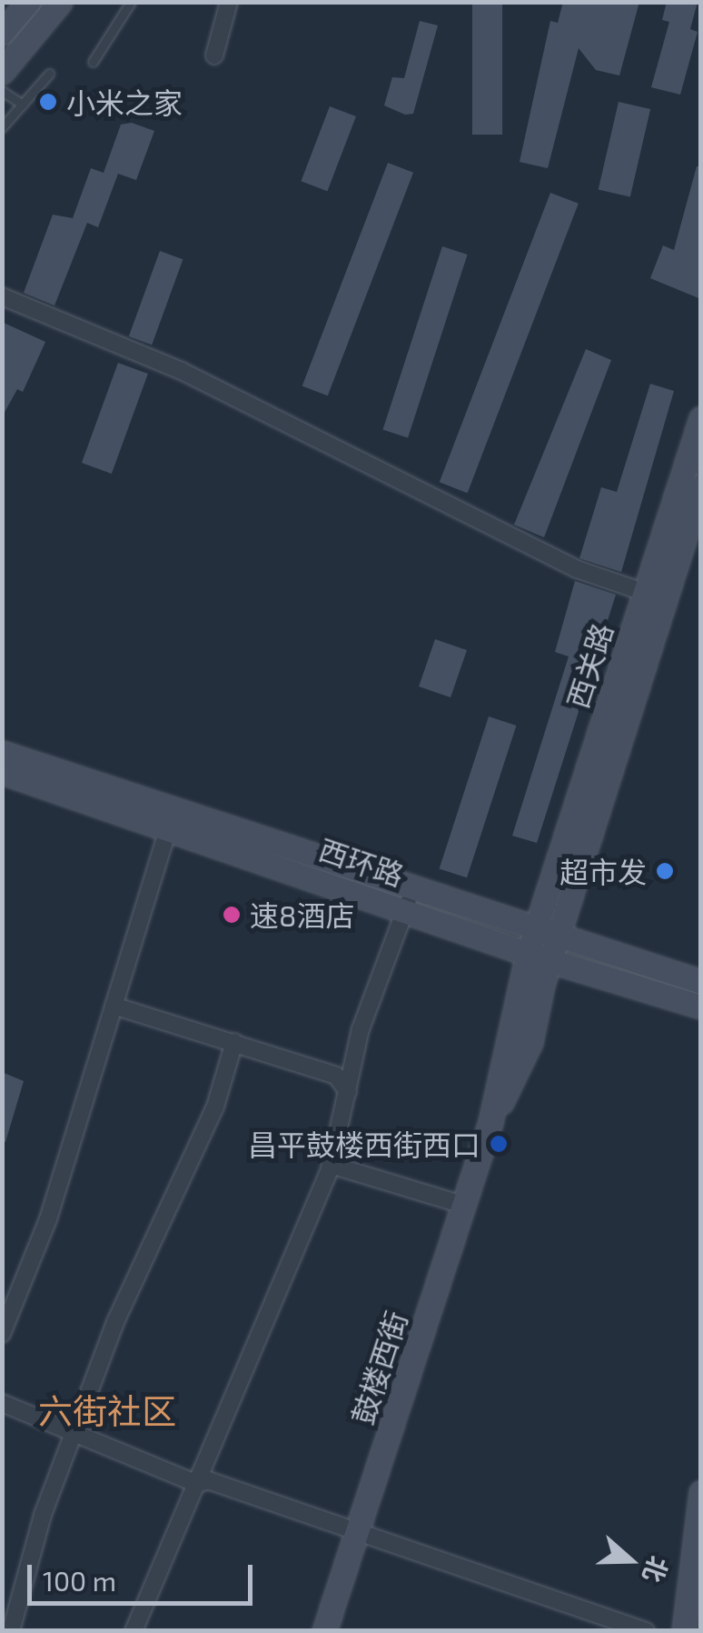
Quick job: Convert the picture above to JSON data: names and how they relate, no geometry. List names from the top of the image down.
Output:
{
  "streets": {
    "street": ["西关路", "西环路", "鼓楼西街"]
  },
  "crossings": [
    ["西关路", "西环路"],
    ["西关路", "鼓楼西街"],
    ["西环路", "鼓楼西街"]
  ],
  "districts": ["六街社区"],
  "places": [
    "小米之家",
    "超市发",
    "速8酒店",
    "昌平鼓楼西街西口"
  ],
  "scale_bar": "100 m",
  "north": "right"
}
